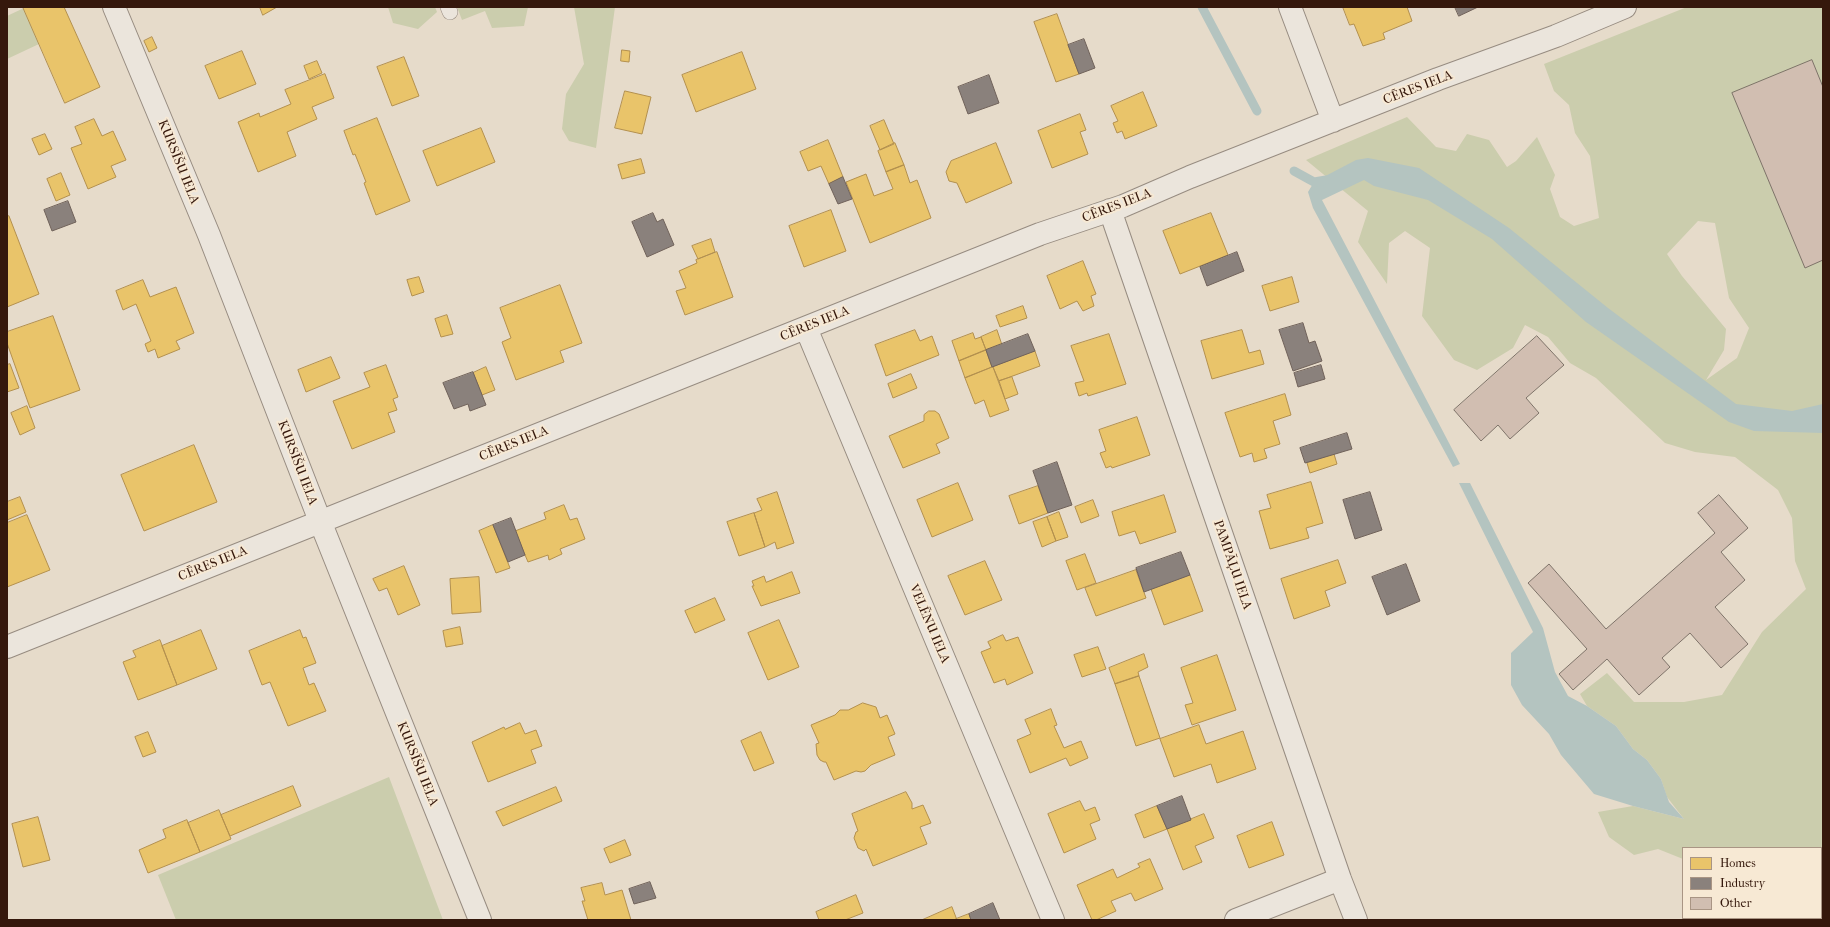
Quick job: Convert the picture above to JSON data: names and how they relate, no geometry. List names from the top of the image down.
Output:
{
  "streets": {
    "street": [
      "CĒRES IELA",
      "KURSĪŠU IELA",
      "PAMPĀĻU IELA",
      "VELĒNU IELA"
    ]
  },
  "crossings": [
    ["CĒRES IELA", "KURSĪŠU IELA"],
    ["CĒRES IELA", "PAMPĀĻU IELA"],
    ["CĒRES IELA", "VELĒNU IELA"]
  ],
  "legend": ["Homes", "Industry", "Other"]
}
